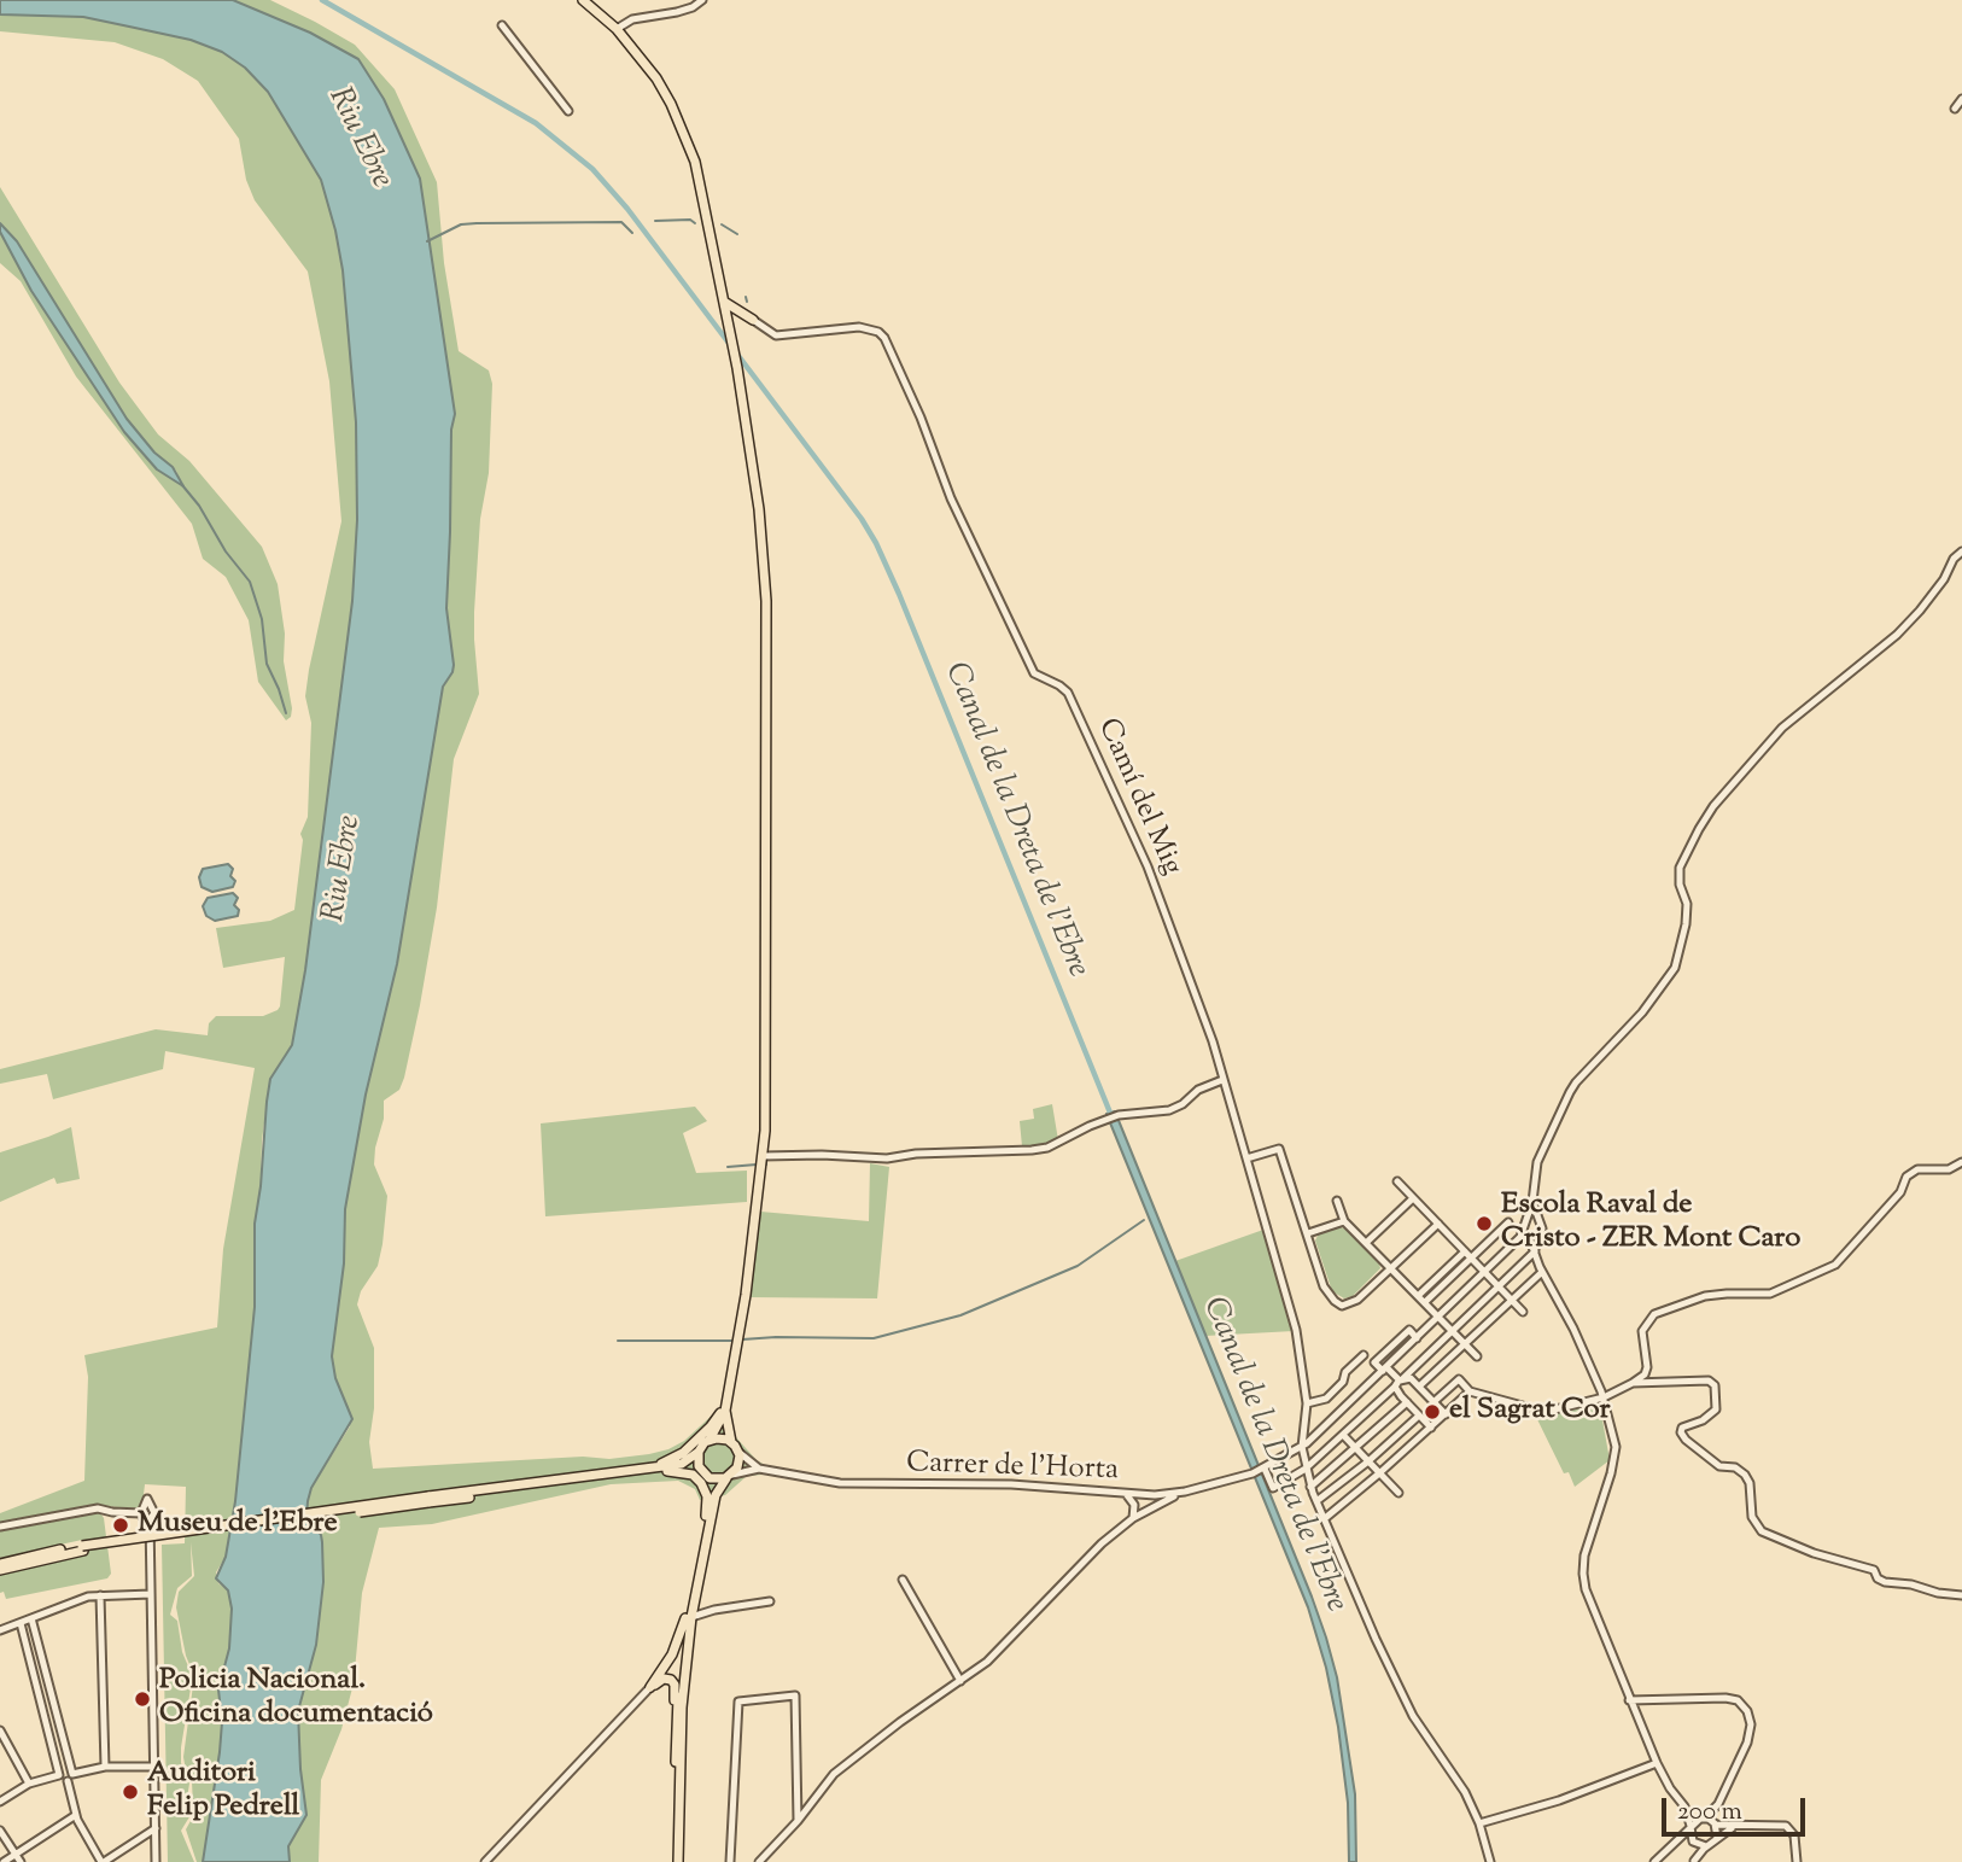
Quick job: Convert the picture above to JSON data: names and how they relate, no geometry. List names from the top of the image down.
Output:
{
  "streets": {
    "street": ["Camí del Mig", "Carrer de l'Horta"]
  },
  "crossings": [
    ["Camí del Mig", "Carrer de l'Horta"]
  ],
  "water": ["Riu Ebre", "Canal de la Dreta de l'Ebre"],
  "places": [
    "Escola Raval de Cristo - ZER Mont Caro",
    "el Sagrat Cor",
    "Museu de l'Ebre",
    "Policia Nacional. Oficina documentació",
    "Auditori Felip Pedrell"
  ],
  "scale_bar": "200 m"
}
